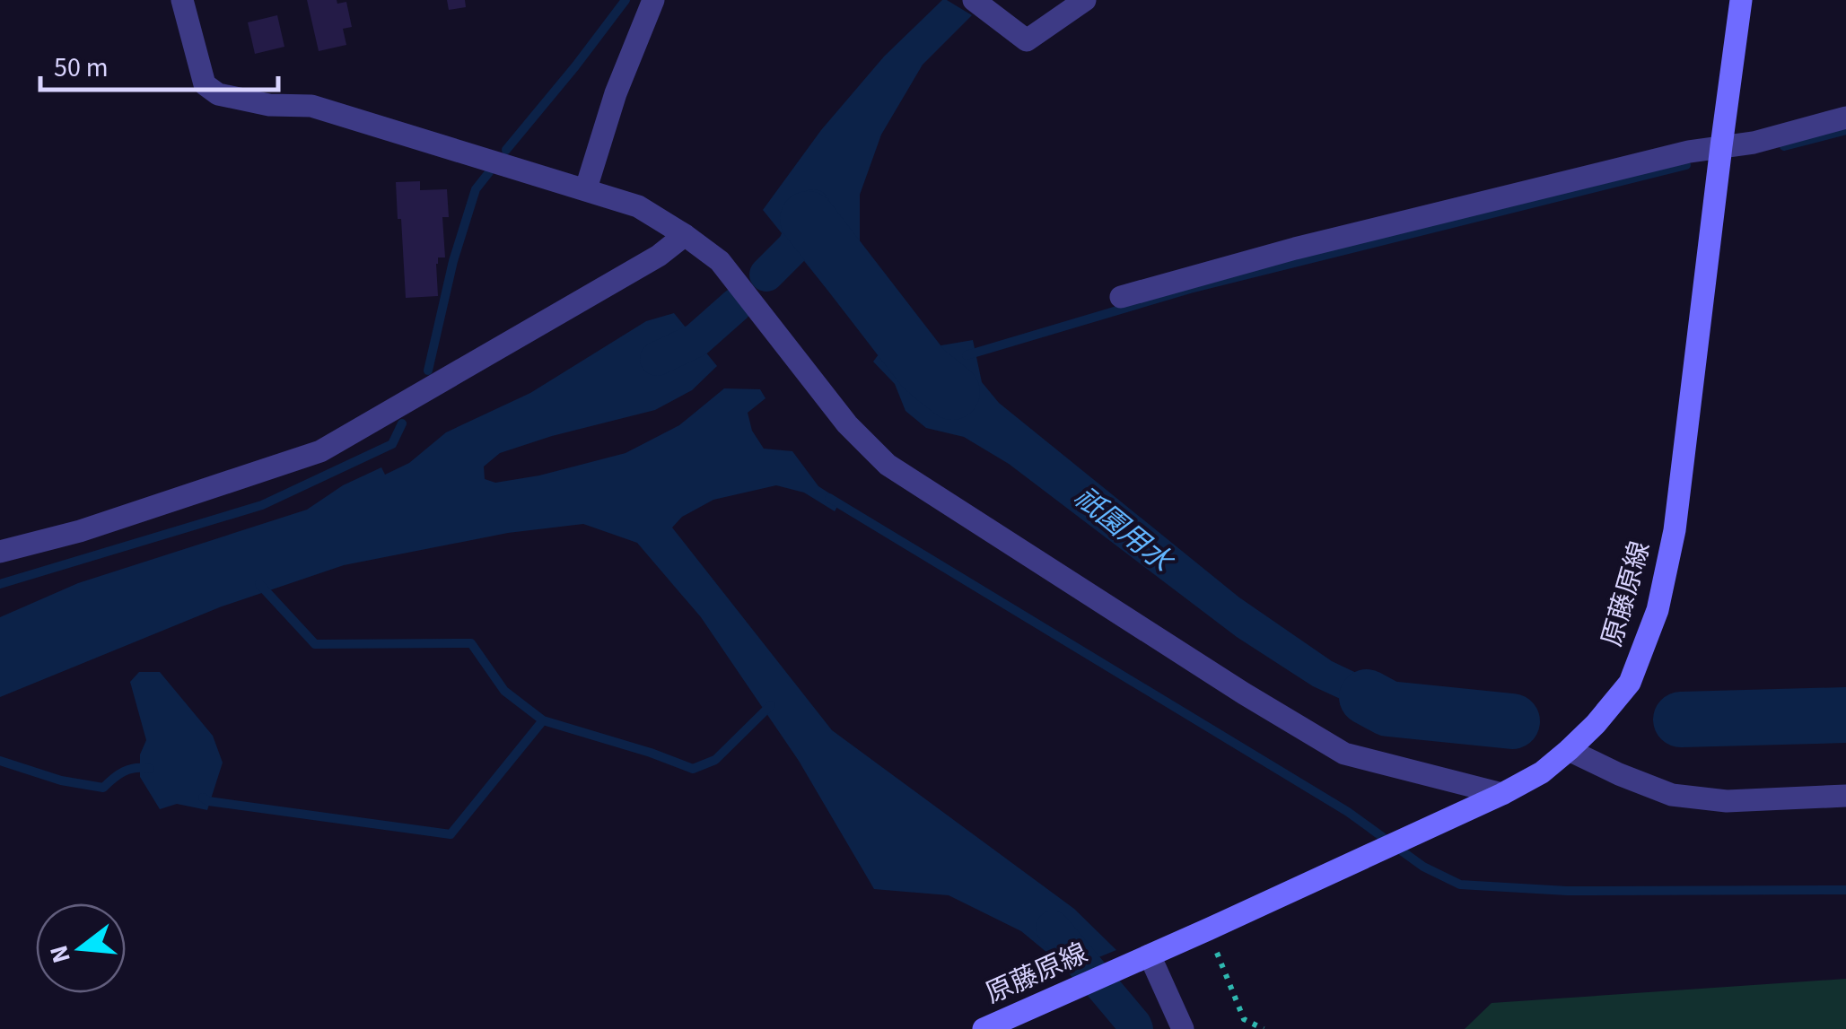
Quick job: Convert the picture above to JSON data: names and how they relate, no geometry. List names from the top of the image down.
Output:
{
  "streets": {
    "main road": ["原藤原線"]
  },
  "water": ["祇園用水"],
  "scale_bar": "50 m",
  "north": "left"
}
